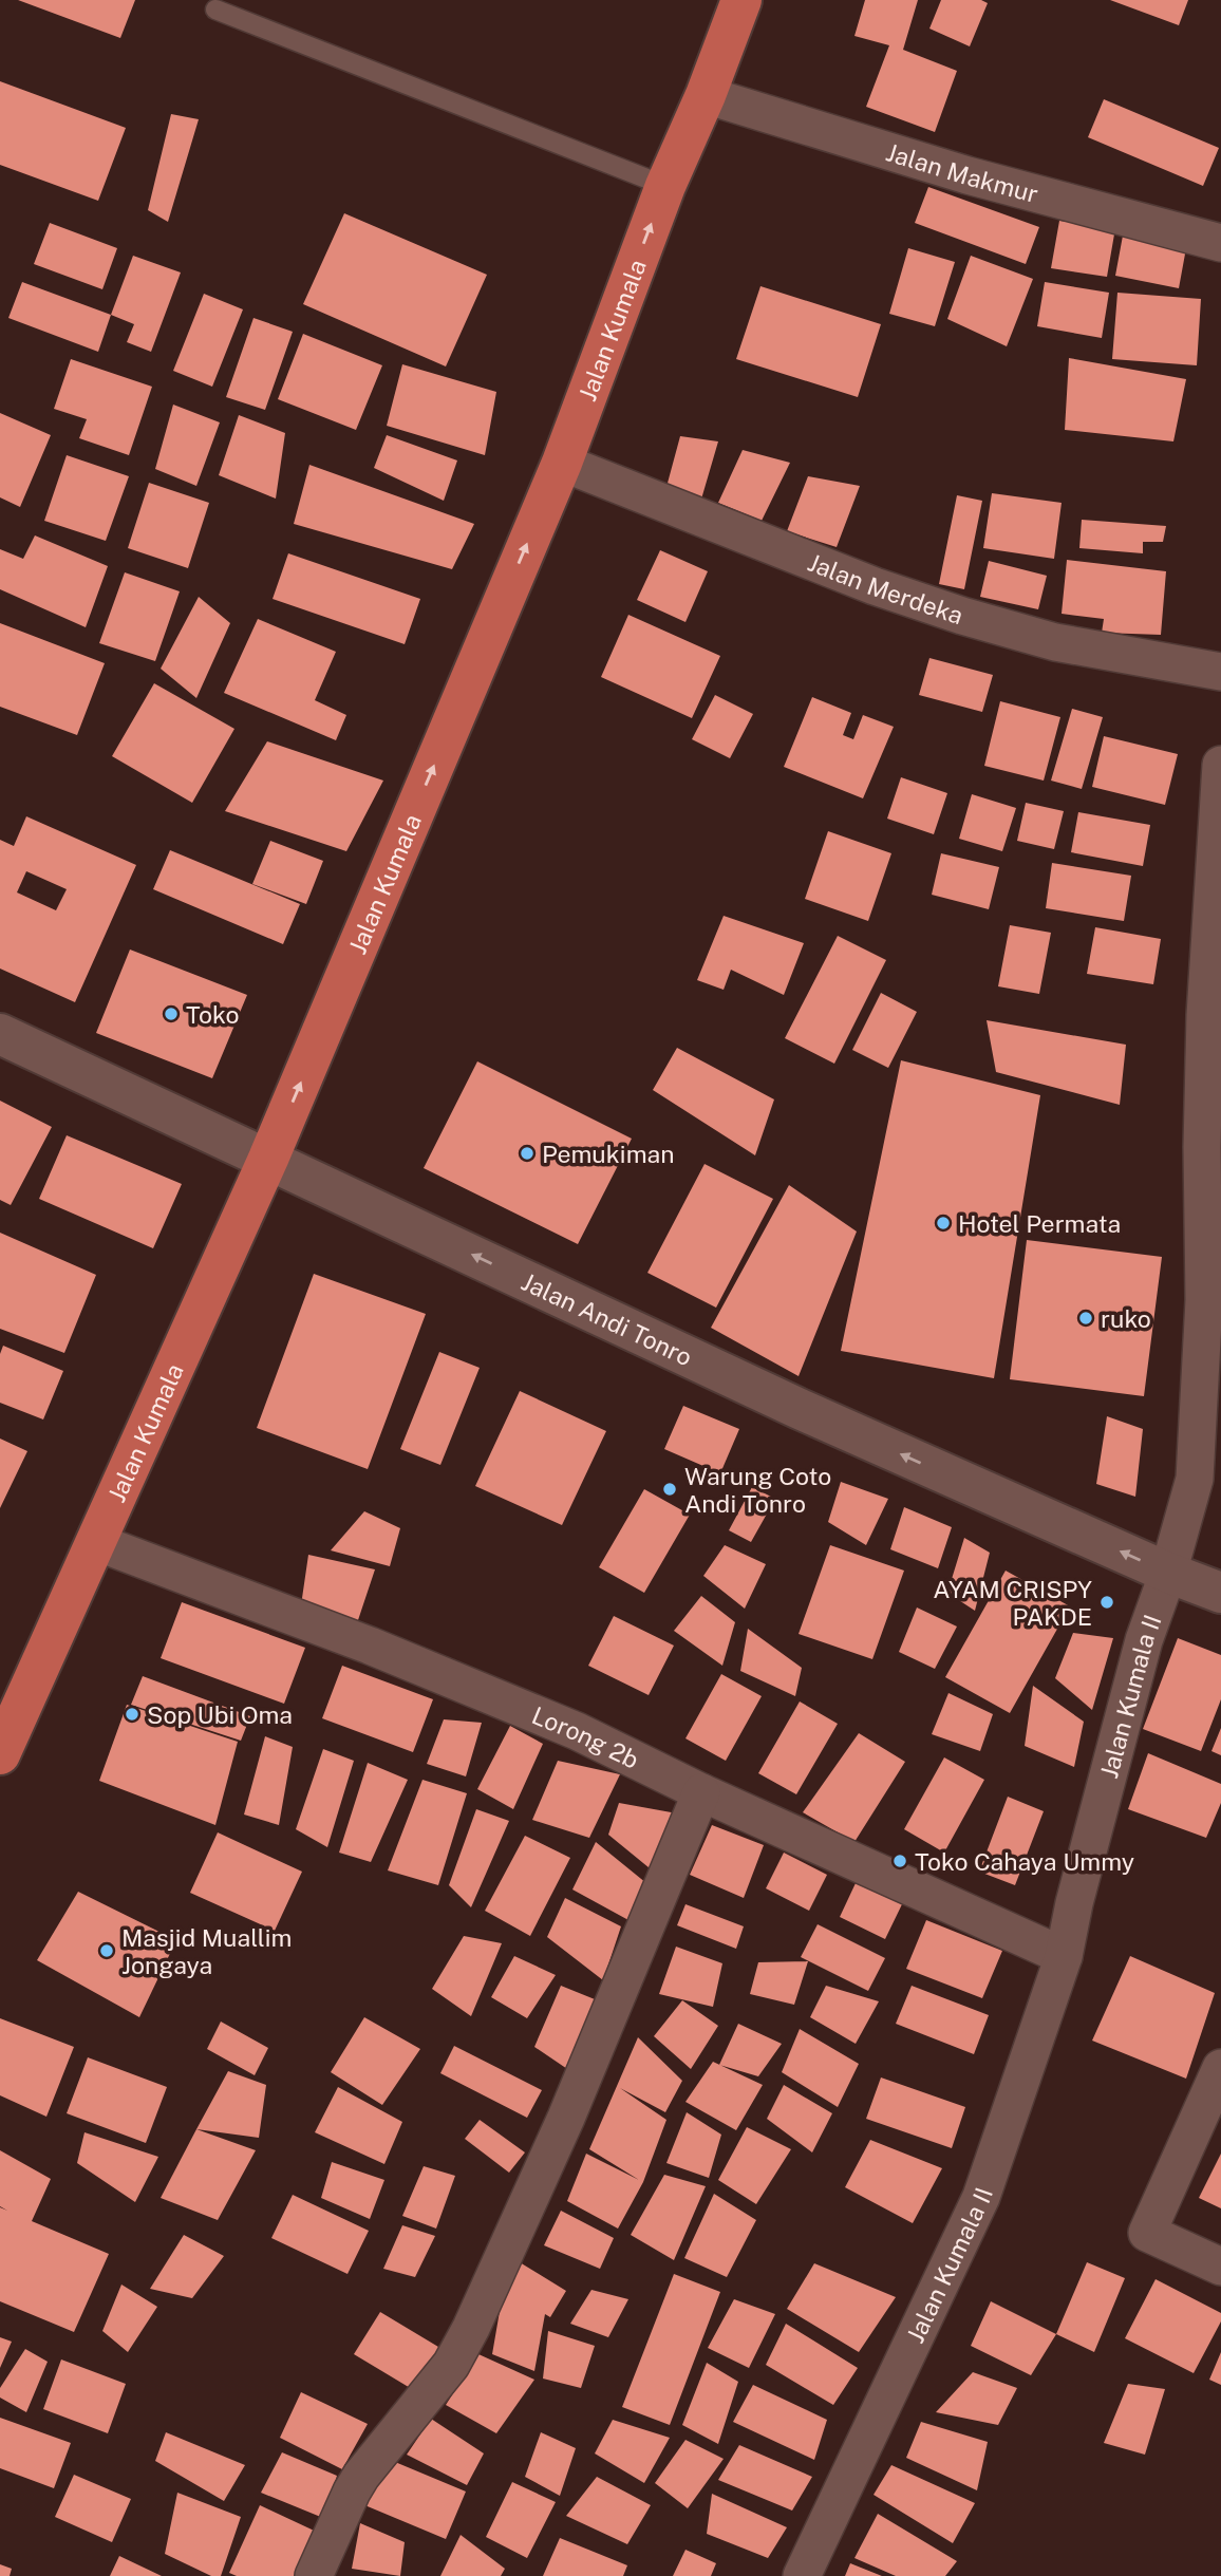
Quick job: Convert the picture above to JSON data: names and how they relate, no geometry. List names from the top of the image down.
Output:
{
  "streets": {
    "main road": ["Jalan Kumala", "Jalan Andi Tonro"],
    "street": [
      "Jalan Makmur",
      "Jalan Merdeka",
      "Jalan Kumala II",
      "Lorong 2b"
    ]
  },
  "crossings": [
    ["Jalan Makmur", "Jalan Kumala"],
    ["Jalan Kumala", "Jalan Merdeka"],
    ["Jalan Kumala", "Jalan Andi Tonro"],
    ["Jalan Kumala", "Lorong 2b"],
    ["Jalan Andi Tonro", "Jalan Kumala II"],
    ["Jalan Kumala II", "Lorong 2b"]
  ],
  "one_way": ["Jalan Kumala", "Jalan Andi Tonro"],
  "places": [
    "Toko",
    "Pemukiman",
    "Hotel Permata",
    "ruko",
    "Warung Coto Andi Tonro",
    "AYAM CRISPY PAKDE",
    "Sop Ubi Oma",
    "Toko Cahaya Ummy",
    "Masjid Muallim Jongaya"
  ]
}
